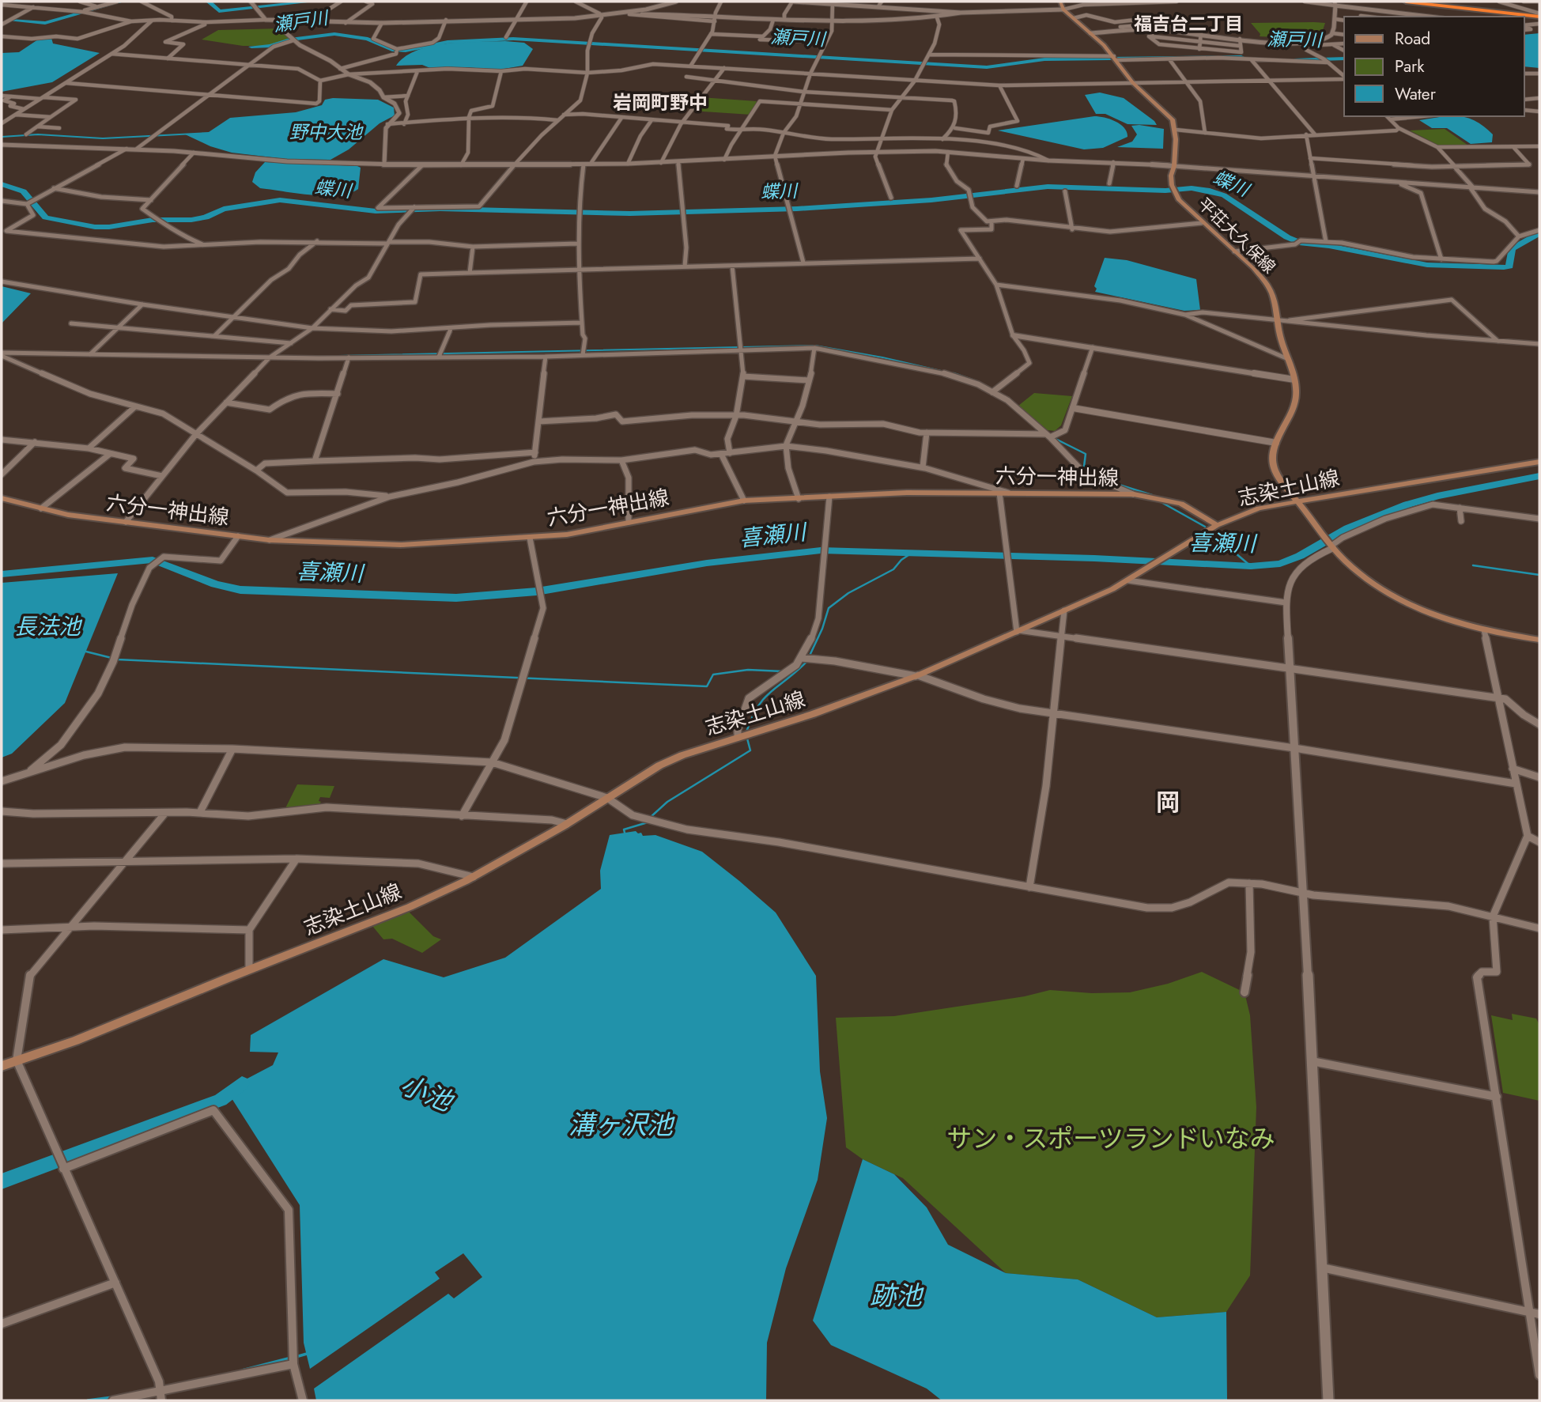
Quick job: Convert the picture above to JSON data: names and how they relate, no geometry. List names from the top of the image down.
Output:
{
  "streets": {
    "main road": ["平荘大久保線", "六分一神出線", "志染土山線"]
  },
  "crossings": [
    ["平荘大久保線", "志染土山線"],
    ["六分一神出線", "志染土山線"]
  ],
  "districts": ["福吉台二丁目", "岩岡町野中", "岡"],
  "water": [
    "瀬戸川",
    "野中大池",
    "蝶川",
    "喜瀬川",
    "長法池",
    "小池",
    "溝ヶ沢池",
    "跡池"
  ],
  "parks": ["サン・スポーツランドいなみ"],
  "legend": ["Road", "Park", "Water"]
}
